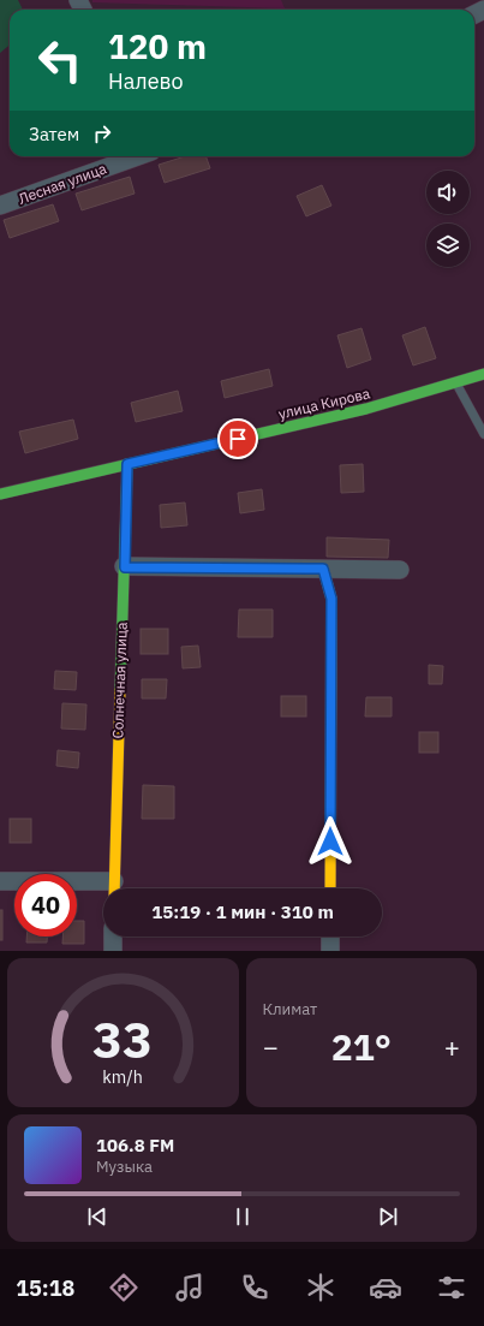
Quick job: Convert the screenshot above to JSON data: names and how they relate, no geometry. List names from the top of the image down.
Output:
{
  "streets": {
    "street": ["Лесная улица", "улица Кирова", "Солнечная улица"]
  },
  "crossings": [
    ["улица Кирова", "Солнечная улица"]
  ],
  "page": {
    "turn": ["120 m", "Налево"],
    "then": "Затем",
    "limit": "40",
    "trip": "15:19 · 1 мин · 310 m",
    "tile": "Климат",
    "heat": ["−", "21°", "+"],
    "song": ["106.8 FM", "Музыка"],
    "tabs": "15:18",
    "gauge": ["33", "km/h"]
  }
}
